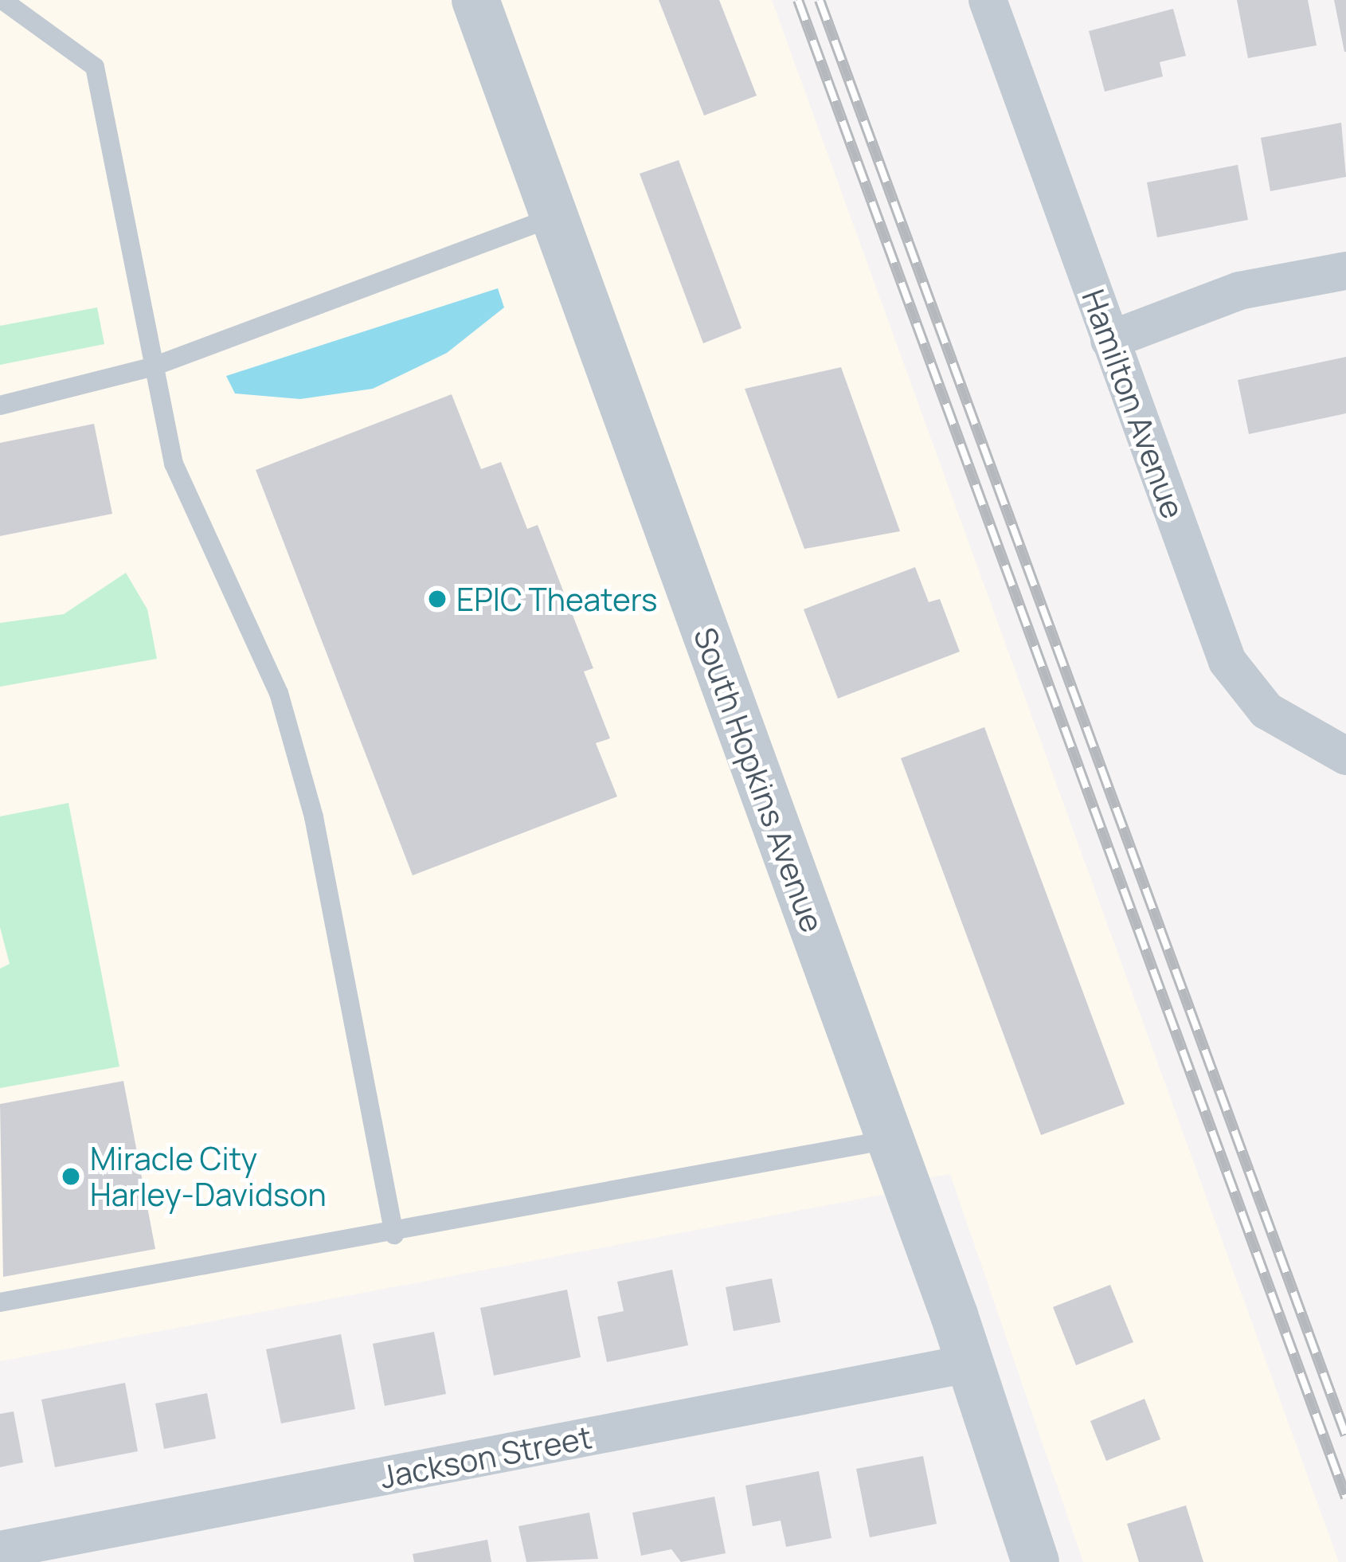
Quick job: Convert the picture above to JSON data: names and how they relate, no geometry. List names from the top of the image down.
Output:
{
  "streets": {
    "street": ["Hamilton Avenue", "South Hopkins Avenue", "Jackson Street"]
  },
  "crossings": [
    ["South Hopkins Avenue", "Jackson Street"]
  ],
  "places": ["EPIC Theaters", "Miracle City Harley-Davidson"]
}
